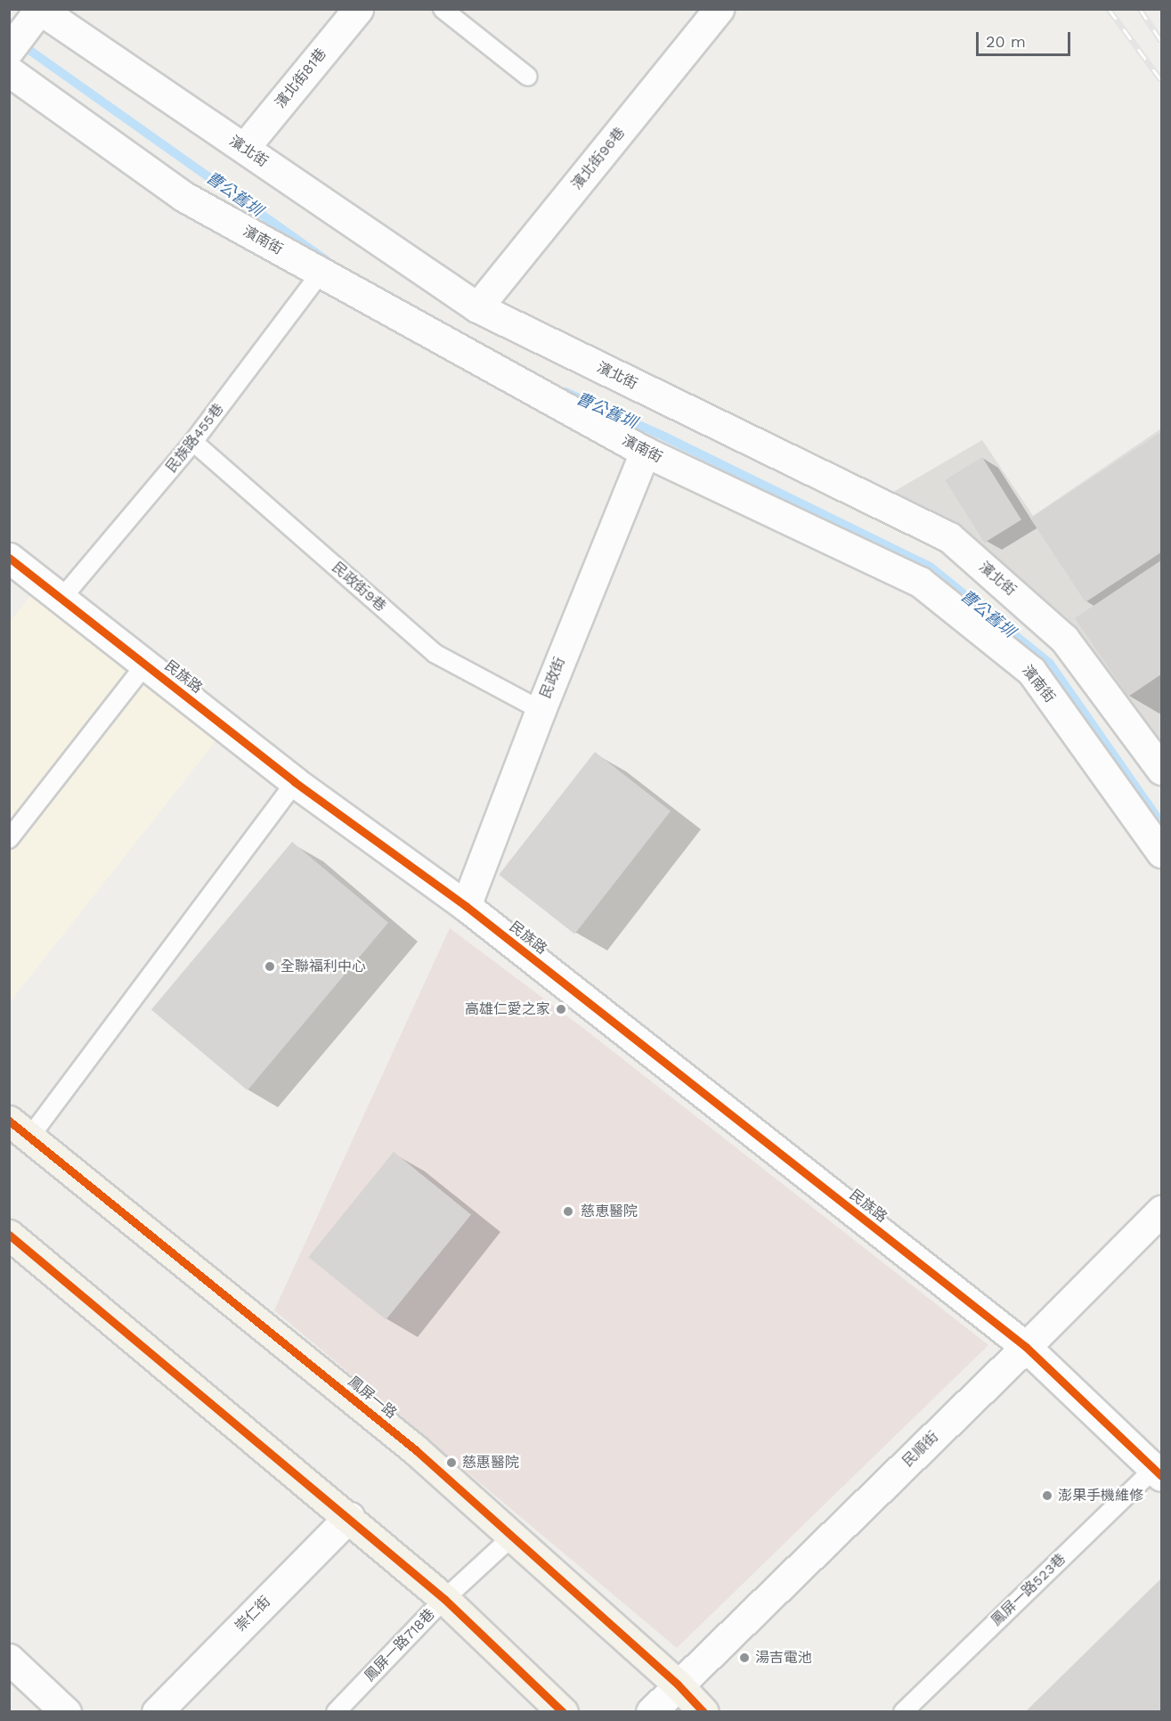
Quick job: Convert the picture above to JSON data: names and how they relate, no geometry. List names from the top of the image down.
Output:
{
  "streets": {
    "main road": ["鳳屏一路"],
    "street": [
      "濱北街81巷",
      "濱北街",
      "濱北街96巷",
      "濱南街",
      "民族路",
      "民政街",
      "民順街",
      "崇仁街"
    ],
    "lane": [
      "民族路455巷",
      "民政街9巷",
      "鳳屏一路523巷",
      "鳳屏一路718巷"
    ]
  },
  "crossings": [
    ["濱北街81巷", "濱北街"],
    ["濱北街", "濱北街96巷"],
    ["濱南街", "民族路455巷"],
    ["濱南街", "民政街"],
    ["民族路455巷", "民政街9巷"],
    ["民族路455巷", "民族路"],
    ["民政街9巷", "民政街"],
    ["民族路", "民政街"],
    ["民族路", "民順街"],
    ["民族路", "鳳屏一路523巷"],
    ["鳳屏一路", "民順街"],
    ["鳳屏一路", "鳳屏一路718巷"]
  ],
  "water": ["曹公舊圳"],
  "places": [
    "全聯福利中心",
    "高雄仁愛之家",
    "慈恵醫院",
    "慈惠醫院",
    "澎果手機維修",
    "湯吉電池"
  ],
  "scale_bar": "20 m"
}
